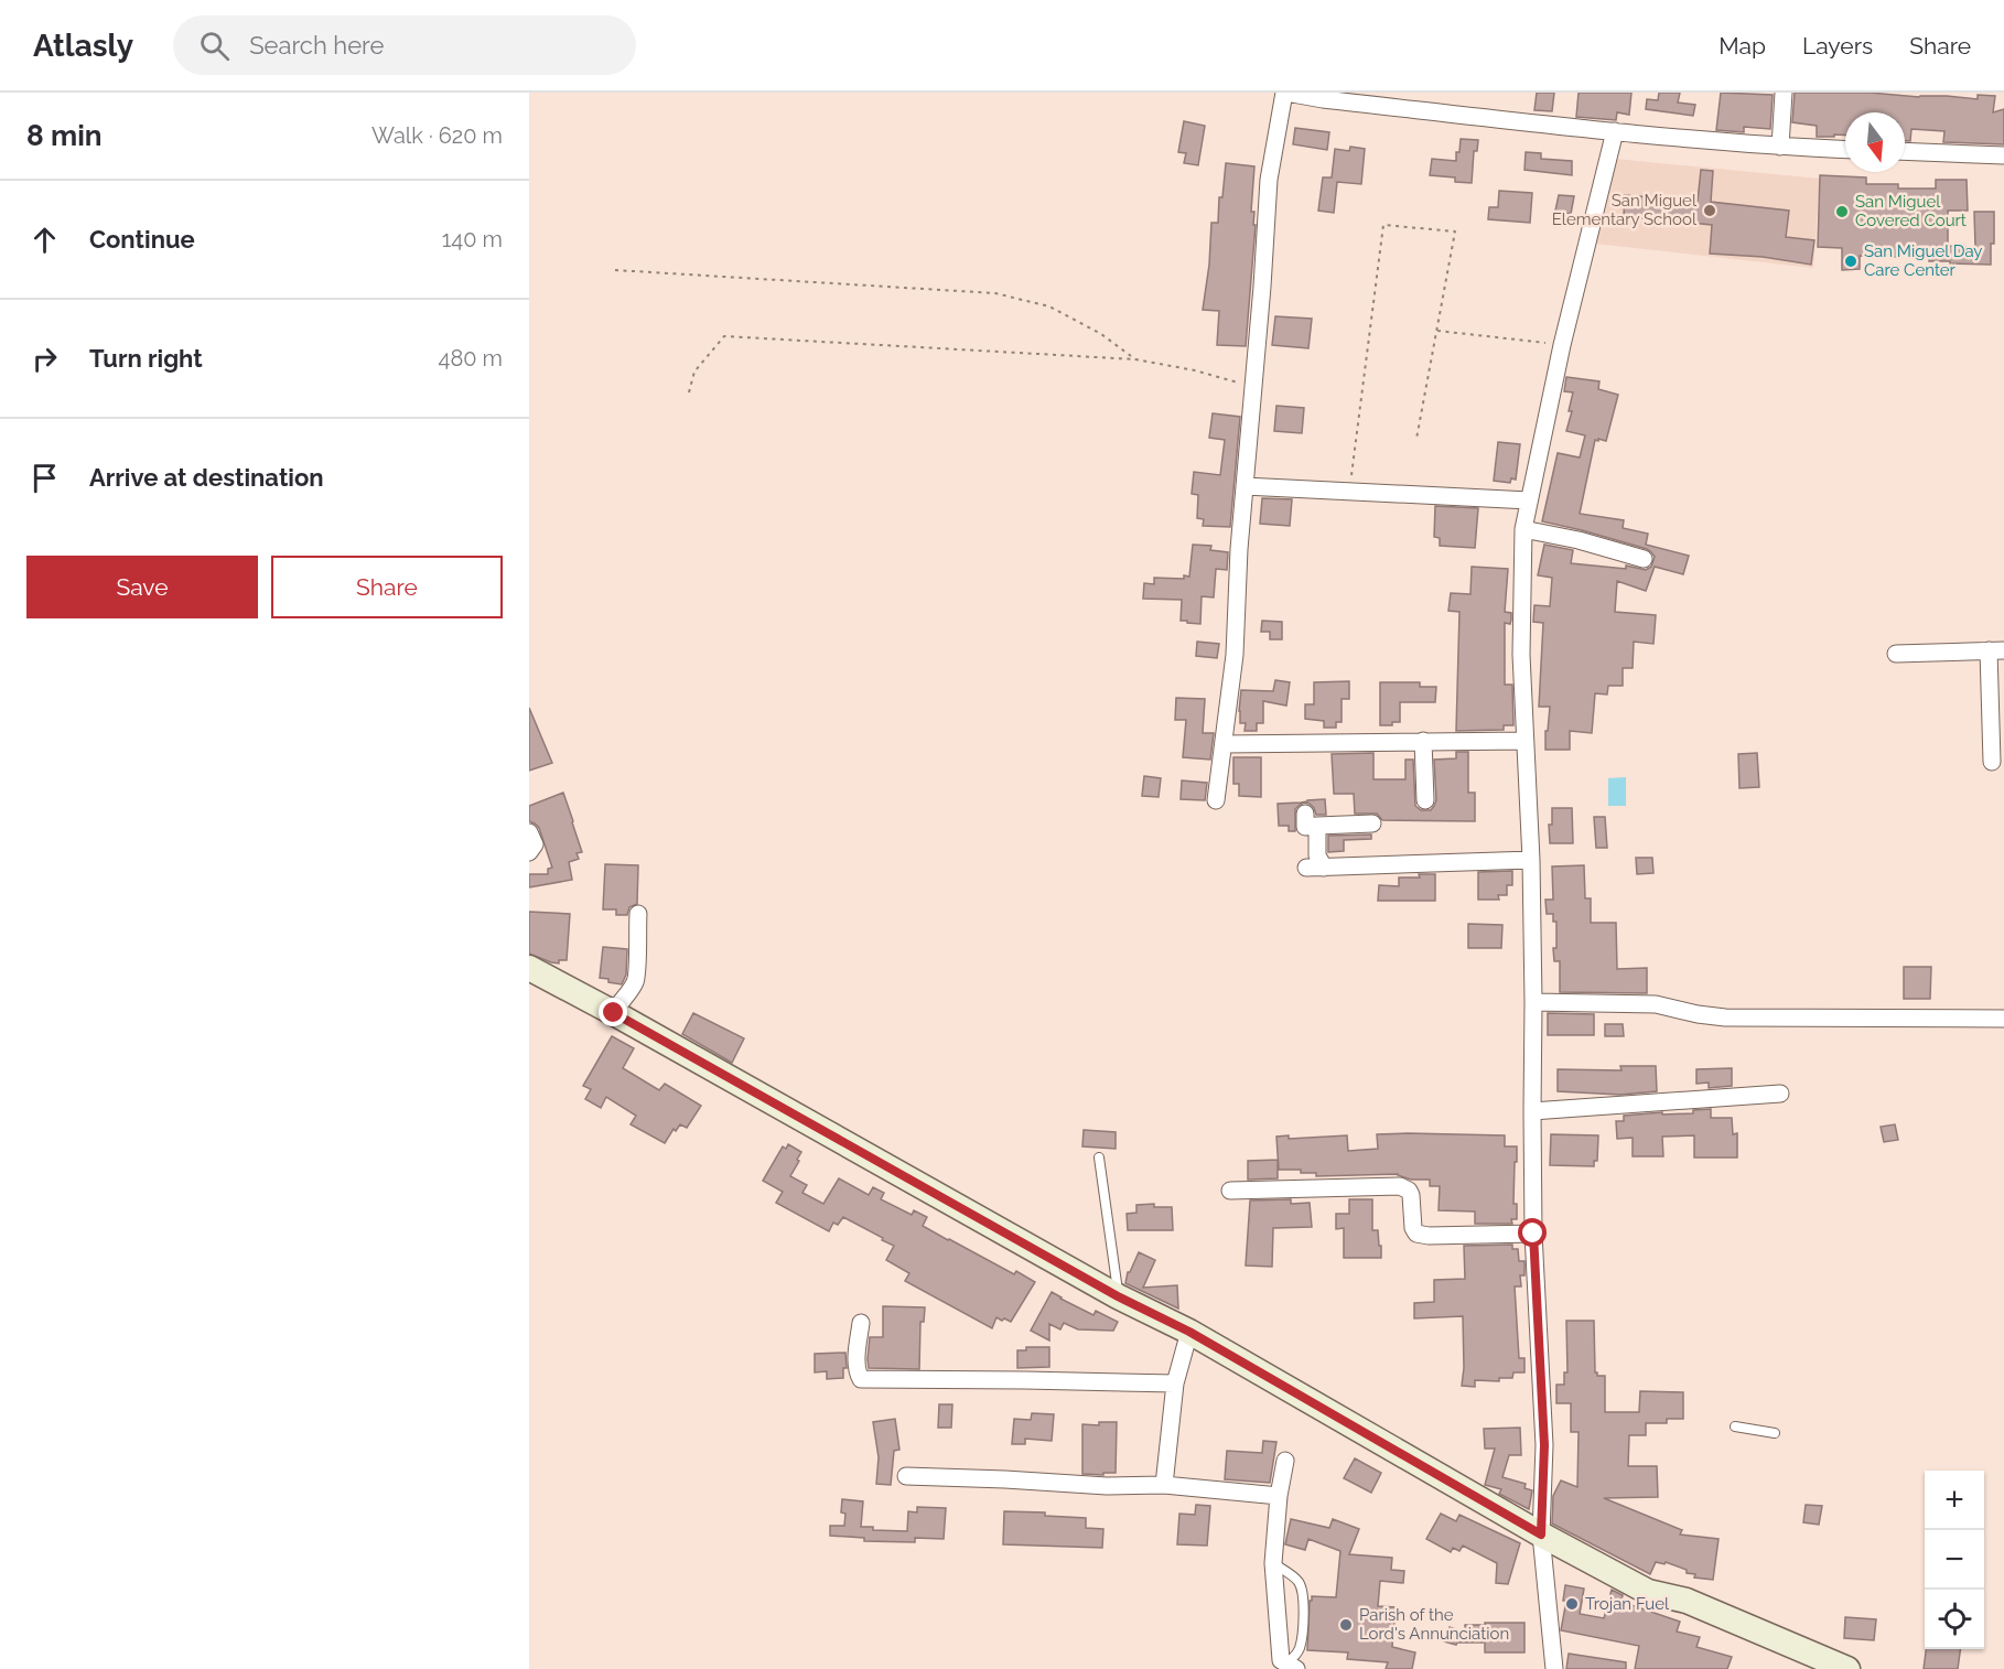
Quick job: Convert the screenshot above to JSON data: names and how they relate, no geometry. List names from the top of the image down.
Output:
{
  "places": [
    "San Miguel Elementary School",
    "San Miguel Covered Court",
    "San Miguel Day Care Center",
    "Trojan Fuel",
    "Parish of the Lord's Annunciation"
  ],
  "north": "bottom",
  "page": {
    "header": "Atlasly",
    "search": "Search here",
    "nav": ["Map", "Layers", "Share"],
    "heading": ["8 min", "Walk · 620 m"],
    "list": [
      ["Continue", "140 m"],
      ["Turn right", "480 m"],
      "Arrive at destination"
    ],
    "buttons": ["Save", "Share"],
    "map_buttons": ["+", "−"]
  }
}
